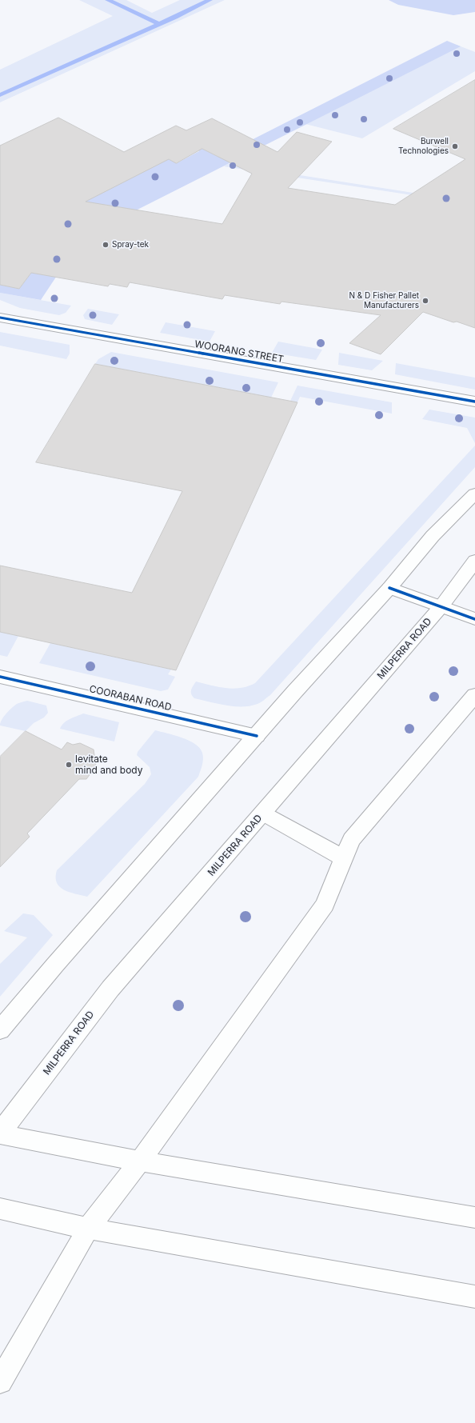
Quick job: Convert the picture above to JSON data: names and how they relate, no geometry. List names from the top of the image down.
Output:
{
  "streets": {
    "main road": ["WOORANG STREET", "MILPERRA ROAD", "COORABAN ROAD"]
  },
  "places": [
    "Burwell Technologies",
    "Spray-tek",
    "N & D Fisher Pallet Manufacturers",
    "levitate mind and body"
  ]
}
